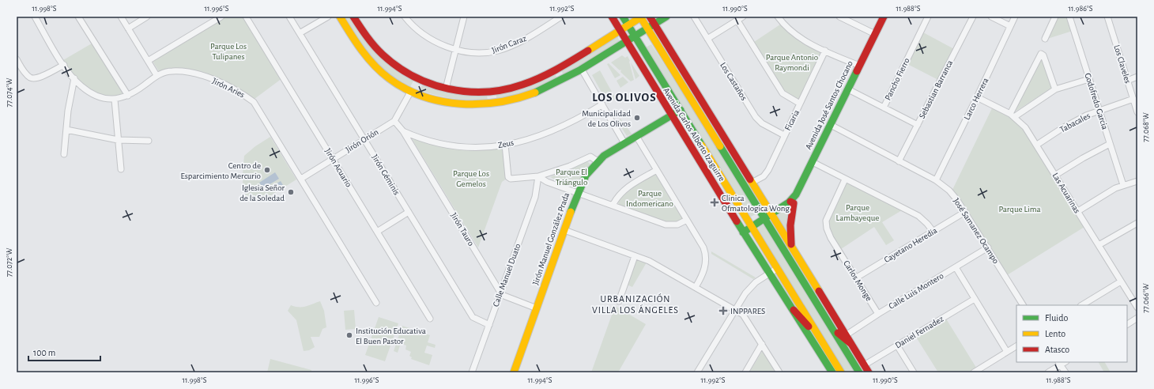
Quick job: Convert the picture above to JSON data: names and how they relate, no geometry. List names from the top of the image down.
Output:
{
  "streets": {
    "main road": ["Avenida José Santos Chocano", "Avenida Carlos Alberto Izaguirre", "Jirón Manuel González Prada"],
    "street": [
      "Jirón Caraz",
      "Los Claveles",
      "Pancho Fierro",
      "Los Castaños",
      "Jirón Aries",
      "Sebastian Barranca",
      "Larco Herrera",
      "Godofredo Garcia",
      "Ficaria",
      "Tabacales",
      "Jirón Orión",
      "Zeus",
      "Jirón Acuario",
      "Jirón Géminis",
      "Las Acuarinas",
      "Jirón Tauro",
      "José Samanez Ocampo",
      "Cayetano Heredia",
      "Calle Manuel Duato",
      "Carlos Monge",
      "Calle Luis Montero",
      "Daniel Fernadez"
    ]
  },
  "crossings": [
    ["Los Claveles", "Tabacales"],
    ["Los Castaños", "Ficaria"],
    ["Jirón Aries", "Jirón Orión"],
    ["Sebastian Barranca", "José Samanez Ocampo"],
    ["Larco Herrera", "Las Acuarinas"],
    ["Larco Herrera", "José Samanez Ocampo"],
    ["Godofredo Garcia", "Tabacales"],
    ["Avenida José Santos Chocano", "Avenida Carlos Alberto Izaguirre"],
    ["Avenida José Santos Chocano", "José Samanez Ocampo"],
    ["Ficaria", "Avenida Carlos Alberto Izaguirre"],
    ["Tabacales", "Las Acuarinas"],
    ["Avenida Carlos Alberto Izaguirre", "Jirón Manuel González Prada"],
    ["Avenida Carlos Alberto Izaguirre", "Calle Luis Montero"],
    ["Avenida Carlos Alberto Izaguirre", "Daniel Fernadez"],
    ["Jirón Orión", "Jirón Acuario"],
    ["Jirón Orión", "Jirón Géminis"],
    ["Jirón Orión", "Jirón Tauro"],
    ["Zeus", "Jirón Tauro"],
    ["Jirón Géminis", "Calle Manuel Duato"],
    ["Jirón Tauro", "Calle Manuel Duato"],
    ["José Samanez Ocampo", "Cayetano Heredia"],
    ["José Samanez Ocampo", "Calle Luis Montero"],
    ["Cayetano Heredia", "Carlos Monge"],
    ["Carlos Monge", "Calle Luis Montero"]
  ],
  "districts": ["LOS OLIVOS", "URBANIZACIÓN VILLA LOS ÁNGELES"],
  "parks": [
    "Parque Los Tulipanes",
    "Parque Antonio Raymondi",
    "Parque El Triángulo",
    "Parque Los Gemelos",
    "Parque Indomericano",
    "Parque Lambayeque",
    "Parque Lima"
  ],
  "places": {
    "other": [
      "Municipalidad de Los Olivos",
      "Centro de Esparcimiento Mercurio",
      "Iglesia Señor de la Soledad",
      "Institución Educativa El Buen Pastor"
    ],
    "health": ["Clinica Ofmatologica Wong", "INPPARES"]
  },
  "legend": ["Fluido", "Lento", "Atasco"],
  "scale_bar": "100 m",
  "coordinates": [
    "11.998°S",
    "11.996°S",
    "11.994°S",
    "11.992°S",
    "11.990°S",
    "11.988°S",
    "11.986°S",
    "77.074°W",
    "77.068°W",
    "77.072°W",
    "77.066°W"
  ]
}
